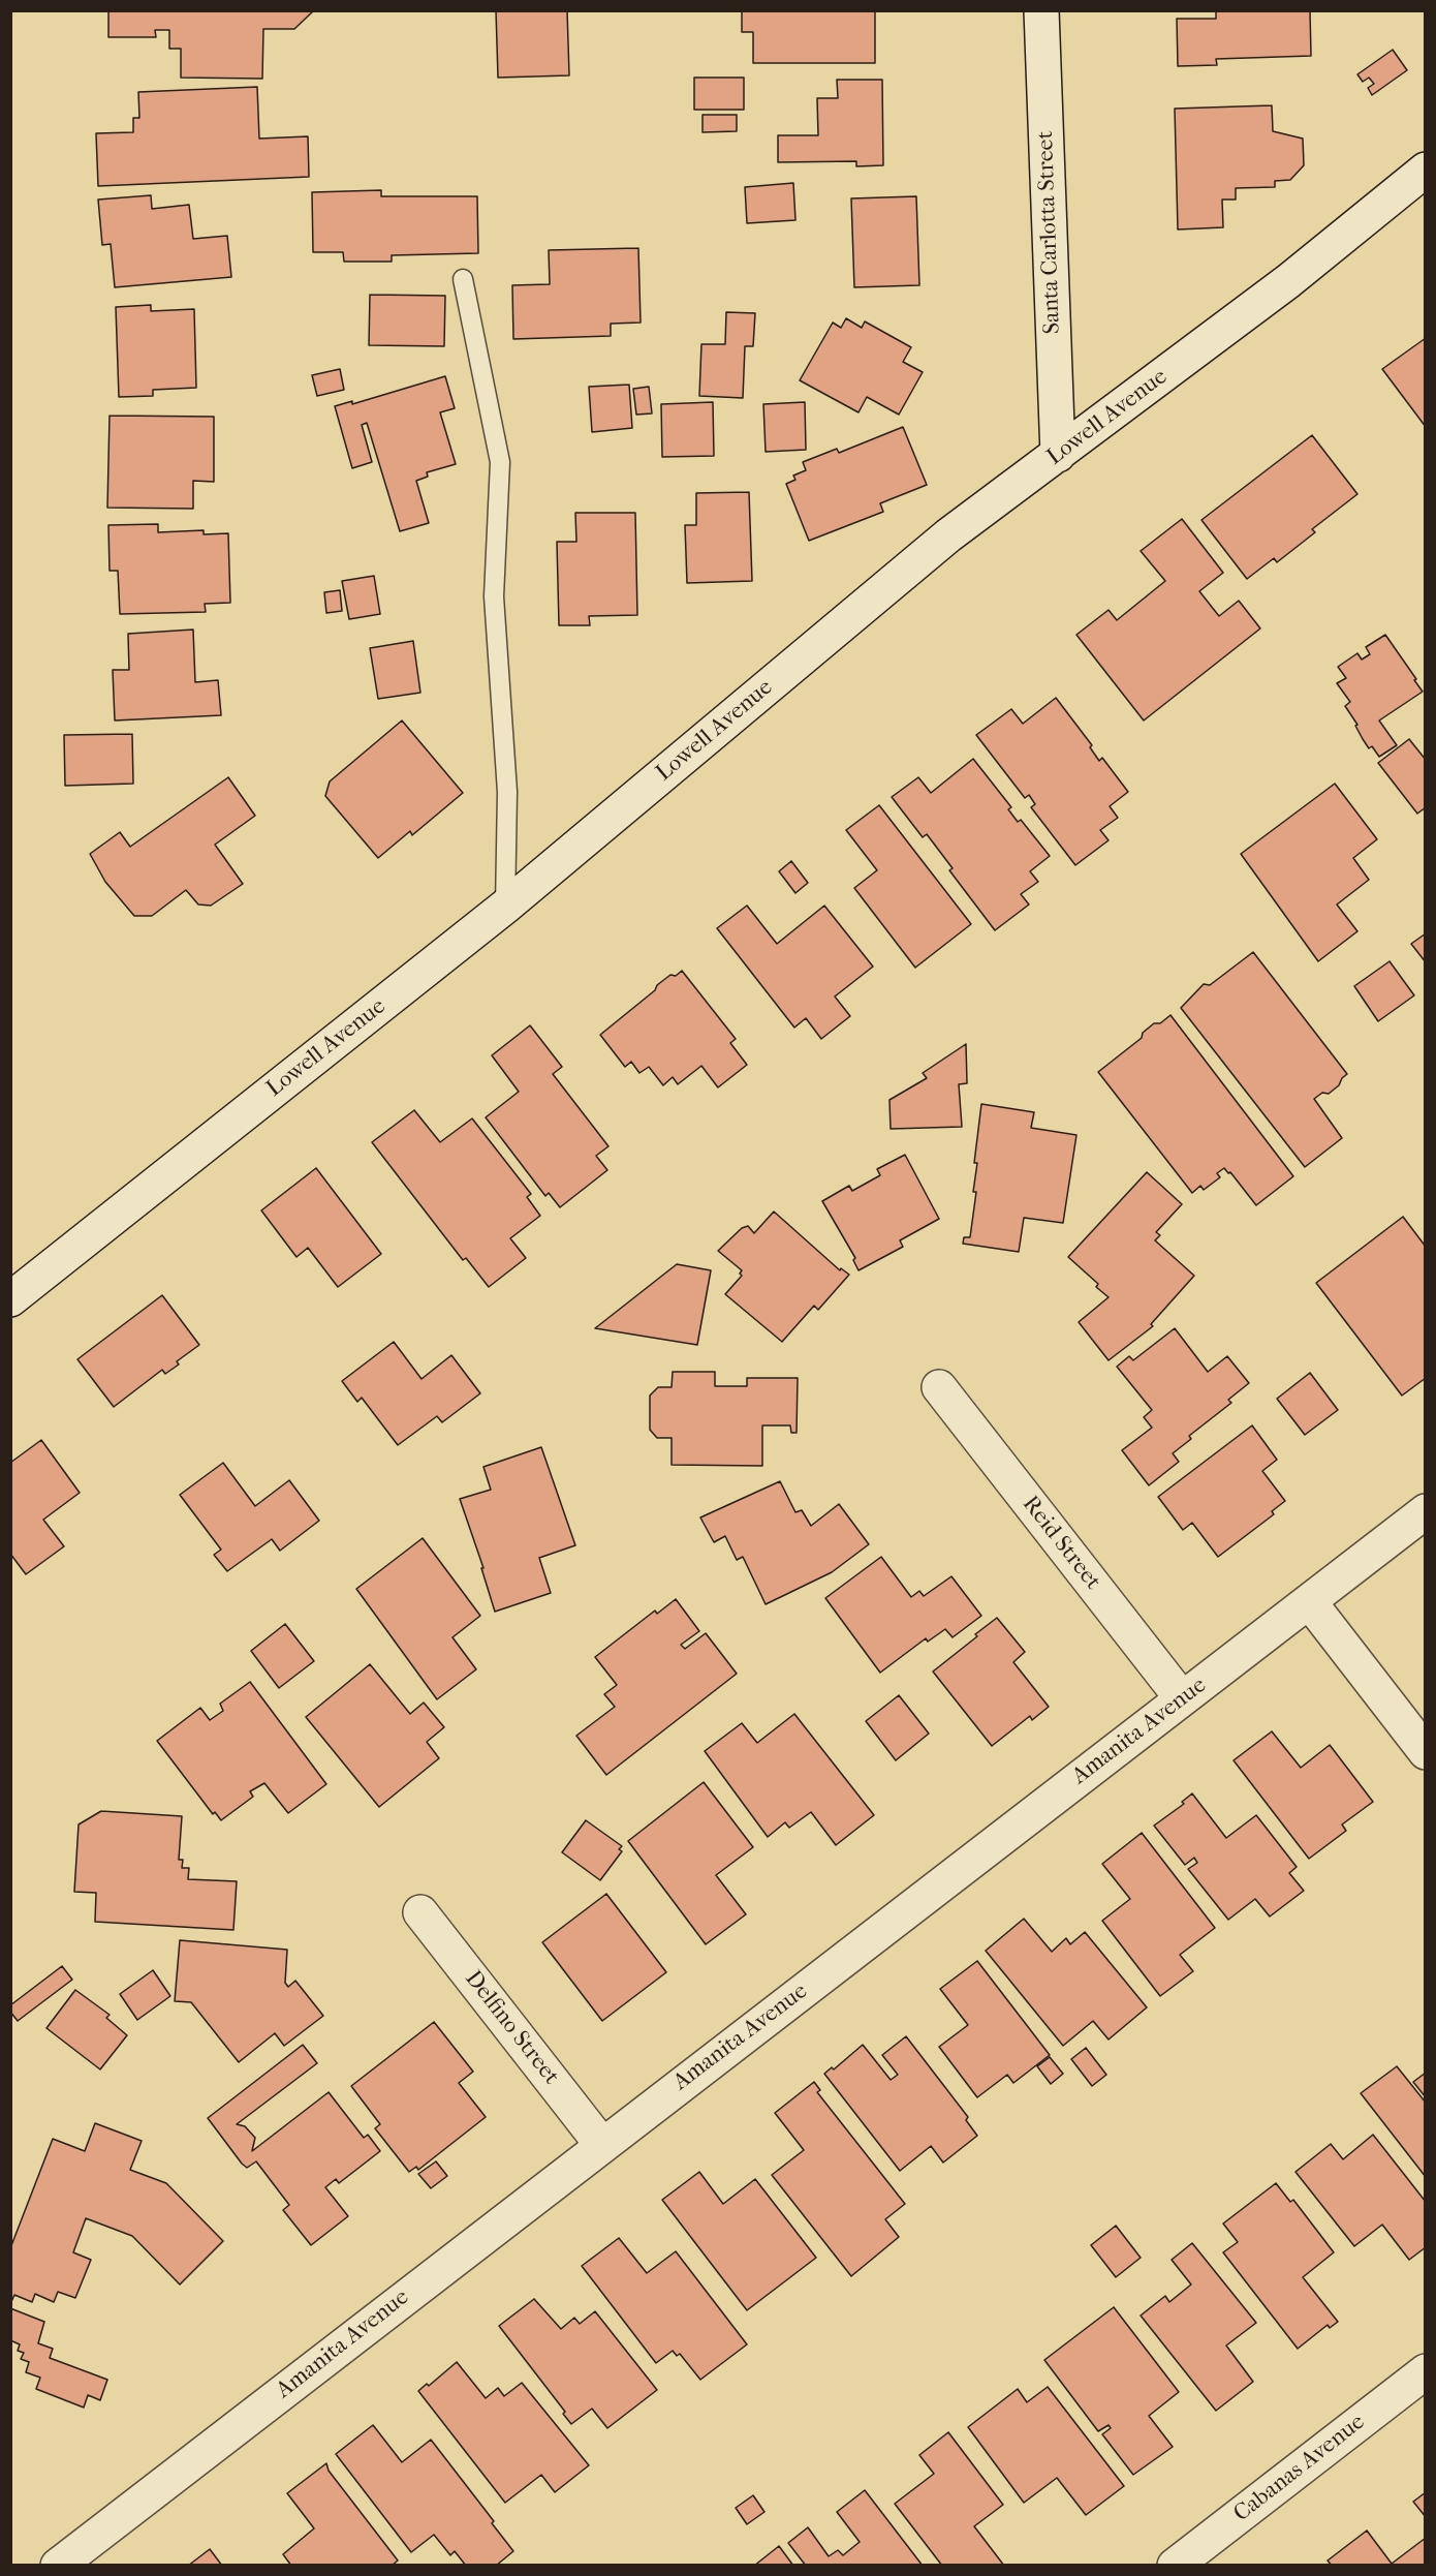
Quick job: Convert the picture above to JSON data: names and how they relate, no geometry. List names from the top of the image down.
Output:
{
  "streets": {
    "street": [
      "Santa Carlotta Street",
      "Lowell Avenue",
      "Reid Street",
      "Amanita Avenue",
      "Delfino Street",
      "Cabanas Avenue"
    ]
  },
  "crossings": [
    ["Santa Carlotta Street", "Lowell Avenue"],
    ["Reid Street", "Amanita Avenue"],
    ["Amanita Avenue", "Delfino Street"]
  ]
}
